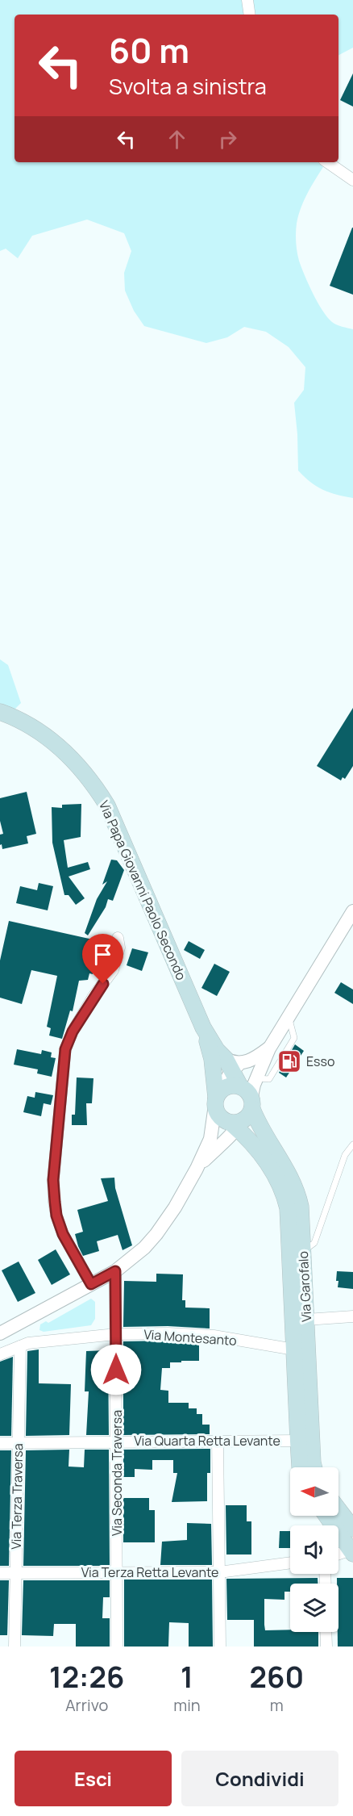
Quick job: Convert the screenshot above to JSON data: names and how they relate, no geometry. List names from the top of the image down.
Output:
{
  "streets": {
    "main road": ["Via Papa Giovanni Paolo Secondo", "Via Garofalo"],
    "street": [
      "Via Montesanto",
      "Via Quarta Retta Levante",
      "Via Seconda Traversa",
      "Via Terza Traversa",
      "Via Terza Retta Levante"
    ]
  },
  "crossings": [
    ["Via Garofalo", "Via Montesanto"],
    ["Via Garofalo", "Via Quarta Retta Levante"],
    ["Via Montesanto", "Via Seconda Traversa"],
    ["Via Montesanto", "Via Terza Traversa"],
    ["Via Quarta Retta Levante", "Via Seconda Traversa"],
    ["Via Quarta Retta Levante", "Via Terza Traversa"],
    ["Via Seconda Traversa", "Via Terza Retta Levante"],
    ["Via Terza Traversa", "Via Terza Retta Levante"]
  ],
  "places": {
    "fuel station": ["Esso"]
  },
  "north": "left",
  "page": {
    "turn": ["60 m", "Svolta a sinistra"],
    "eta": [
      "12:26",
      "Arrivo",
      "1",
      "min",
      "260",
      "m"
    ],
    "buttons": ["Esci", "Condividi"]
  }
}
